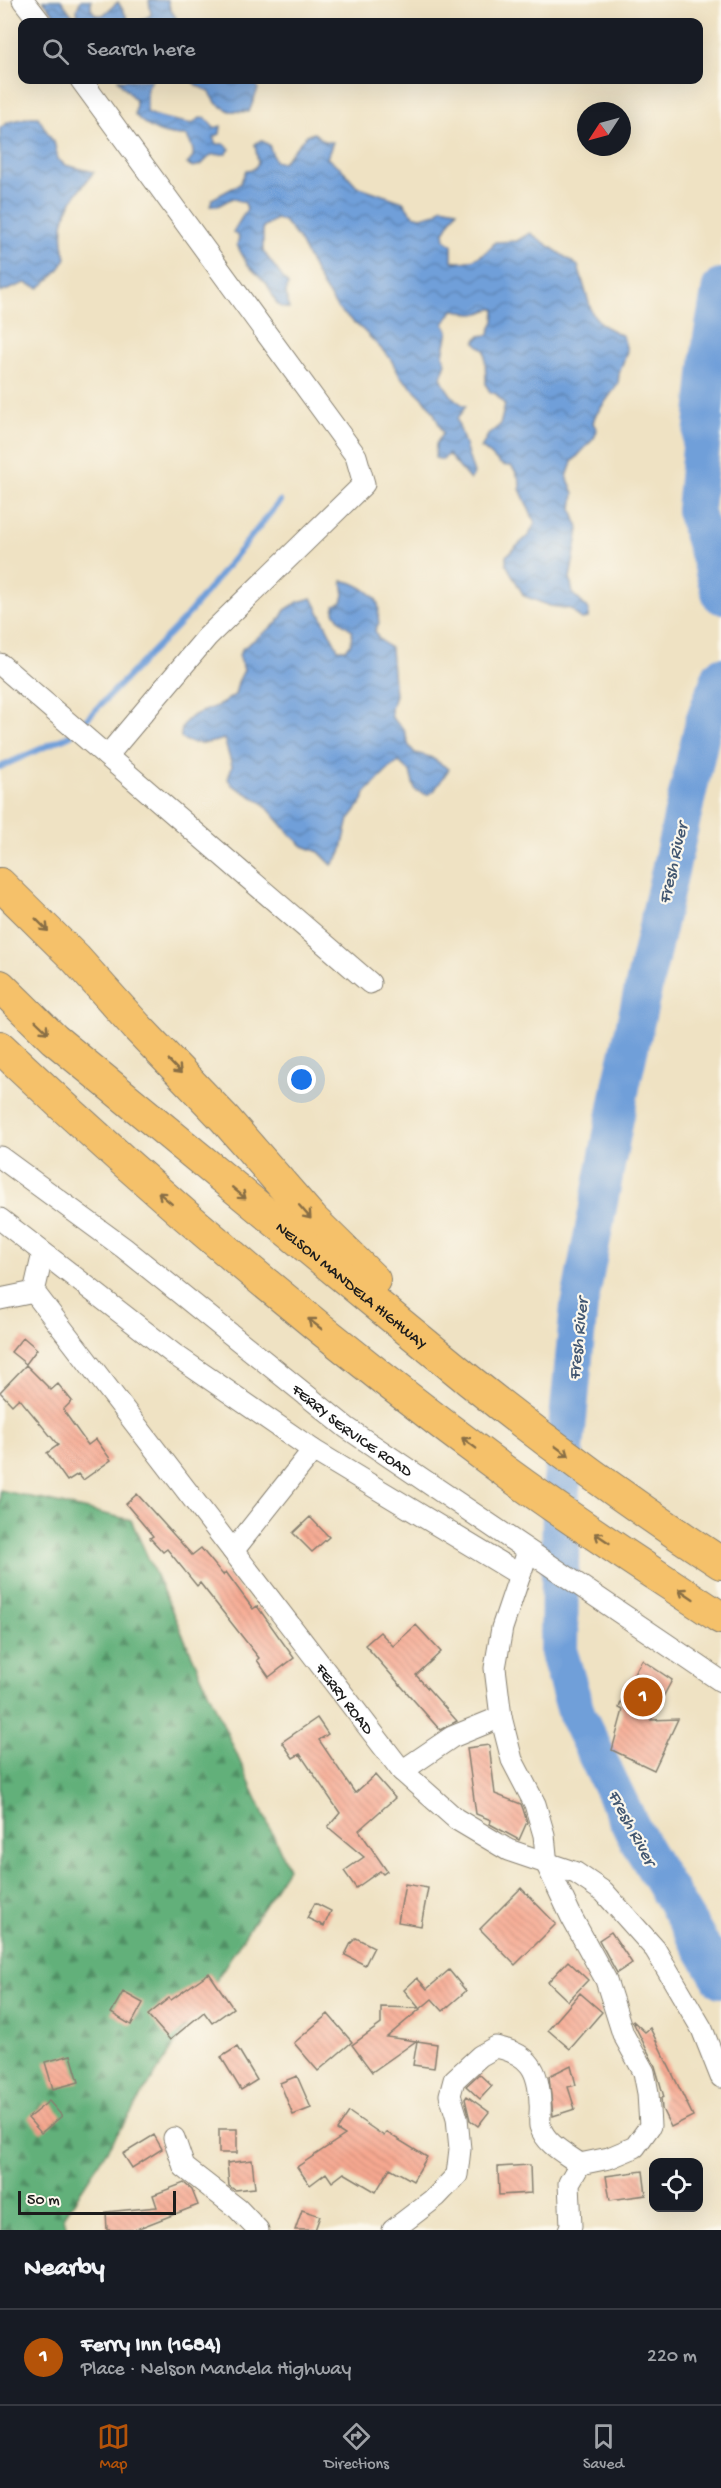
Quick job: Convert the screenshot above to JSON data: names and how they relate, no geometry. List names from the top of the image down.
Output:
{
  "streets": {
    "highway": ["NELSON MANDELA HIGHWAY"],
    "street": ["FERRY SERVICE ROAD", "FERRY ROAD"]
  },
  "water": ["Fresh River"],
  "scale_bar": "50 m",
  "north": "bottom left",
  "page": {
    "search": "Search here",
    "pins": "1",
    "scale": "50 m",
    "heading": "Nearby",
    "list": [
      {
        "mark": "1",
        "name": "Ferry Inn (1684)",
        "note": "Place · Nelson Mandela Highway",
        "value": "220 m"
      }
    ],
    "nav": ["Map", "Directions", "Saved"]
  }
}
